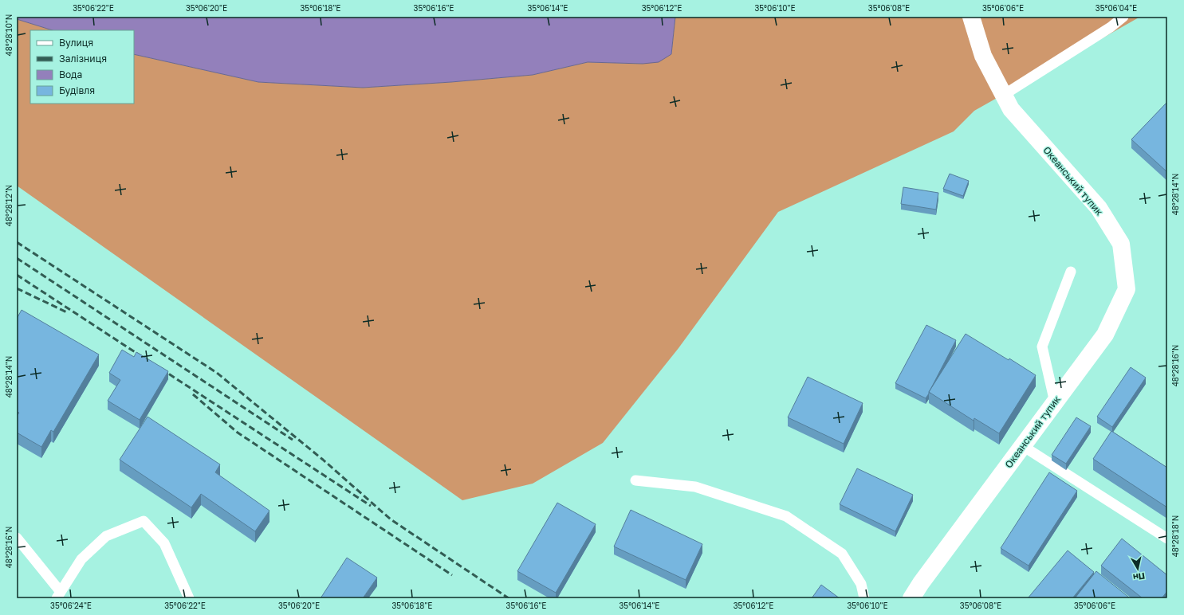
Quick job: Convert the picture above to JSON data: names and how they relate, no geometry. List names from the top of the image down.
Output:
{
  "streets": {
    "street": ["Океанський тупик"]
  },
  "legend": [
    "Вулиця",
    "Залізниця",
    "Вода",
    "Будівля"
  ],
  "north": "bottom",
  "coordinates": [
    "35°06'22\"E",
    "35°06'20\"E",
    "35°06'18\"E",
    "35°06'16\"E",
    "35°06'14\"E",
    "35°06'12\"E",
    "35°06'10\"E",
    "35°06'08\"E",
    "35°06'06\"E",
    "35°06'04\"E",
    "48°28'10\"N",
    "48°28'14\"N",
    "48°28'12\"N",
    "48°28'16\"N",
    "48°28'18\"N",
    "35°06'24\"E"
  ]
}
